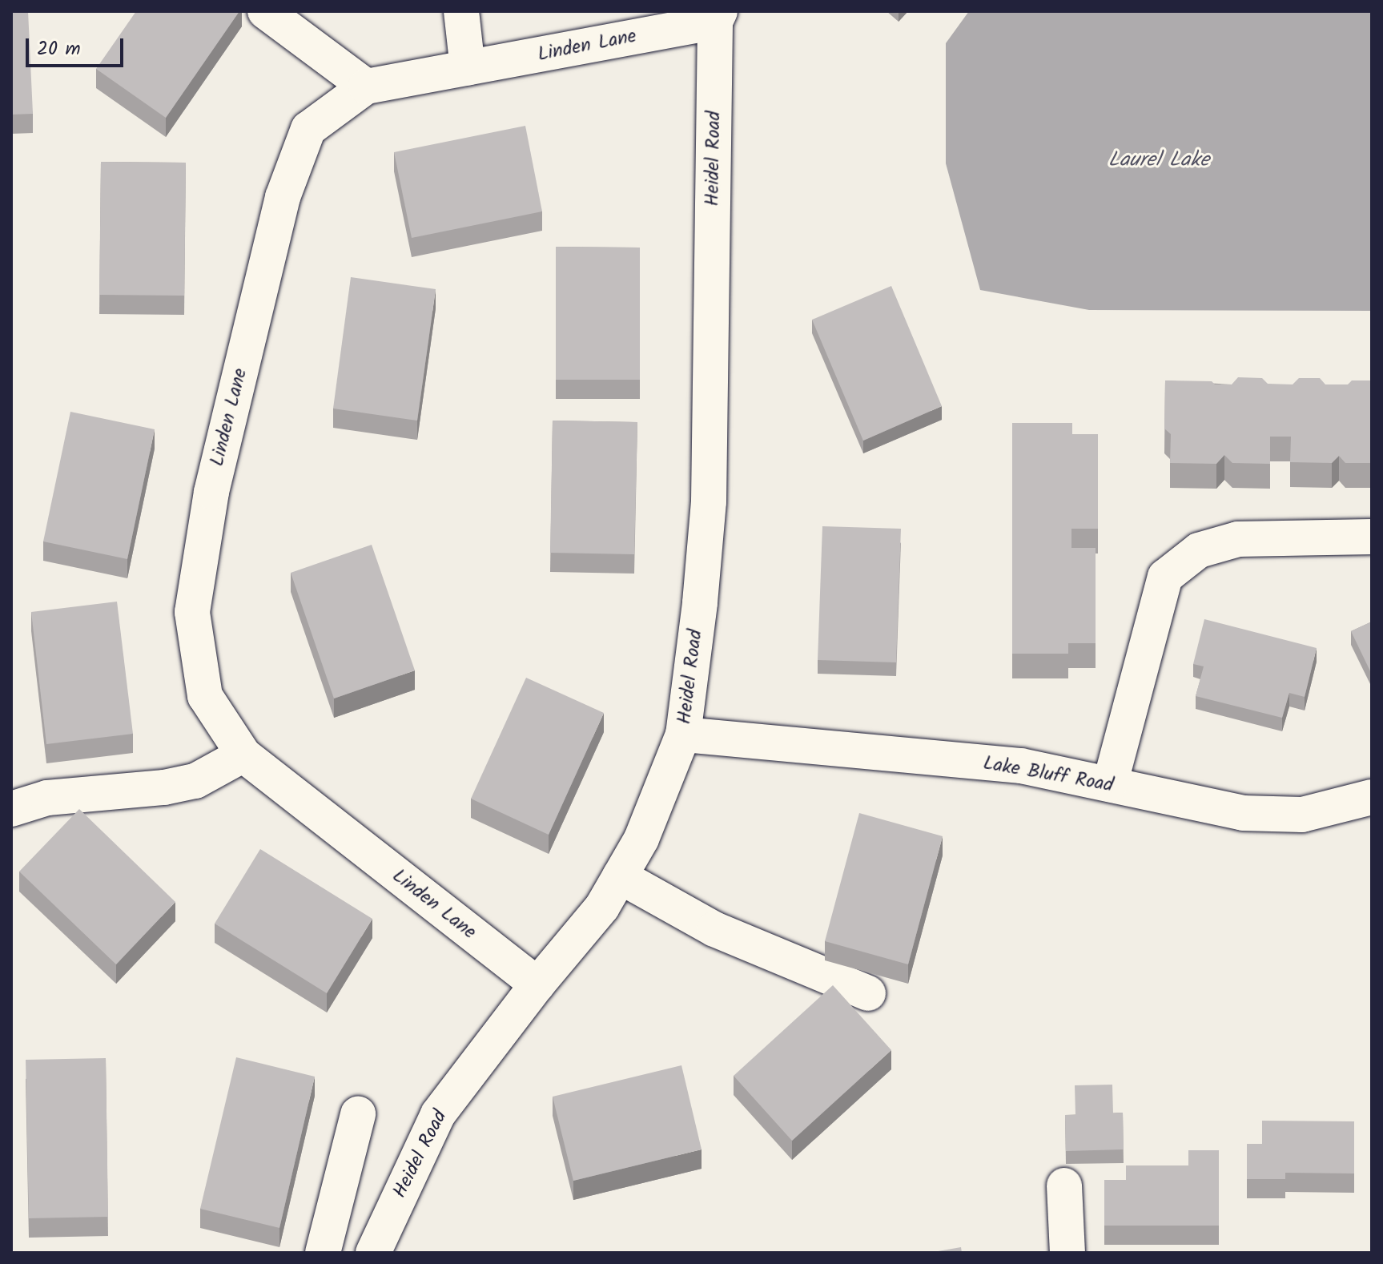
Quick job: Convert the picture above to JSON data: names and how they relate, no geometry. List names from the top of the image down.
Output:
{
  "streets": {
    "street": ["Linden Lane", "Heidel Road", "Lake Bluff Road"]
  },
  "crossings": [
    ["Linden Lane", "Heidel Road"],
    ["Heidel Road", "Lake Bluff Road"]
  ],
  "water": ["Laurel Lake"],
  "scale_bar": "20 m"
}
